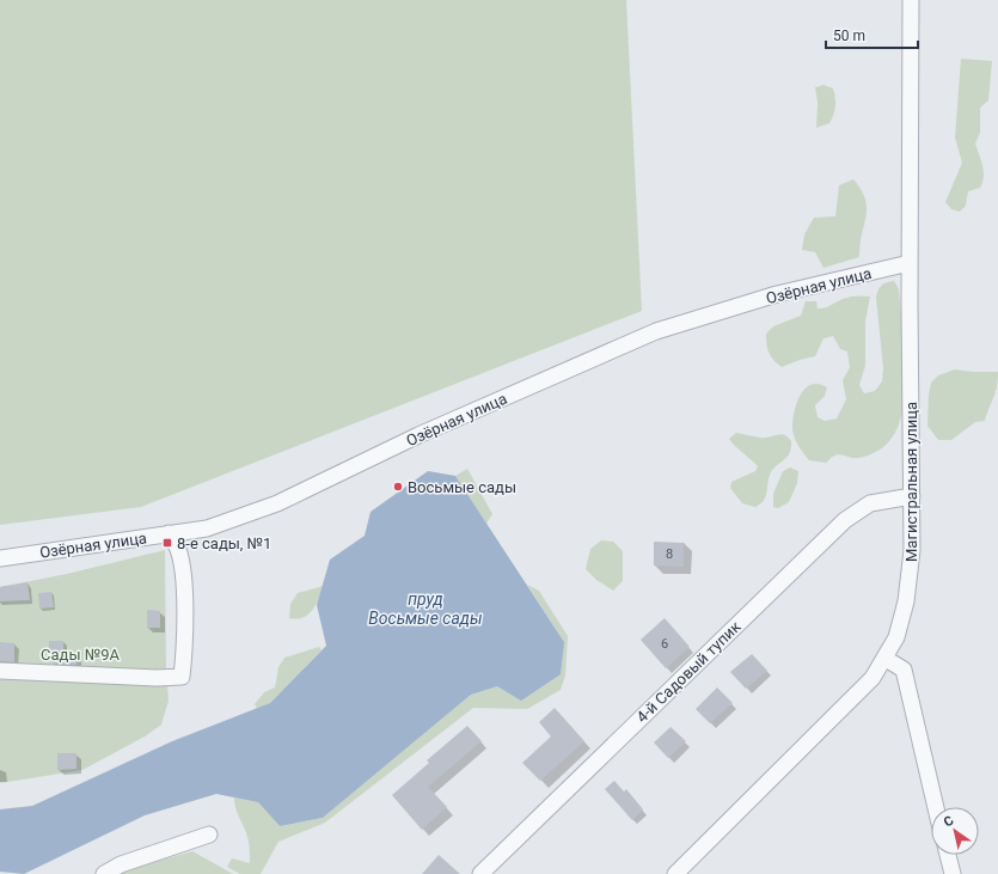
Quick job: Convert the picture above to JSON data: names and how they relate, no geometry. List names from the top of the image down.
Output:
{
  "streets": {
    "street": ["Озёрная улица", "Магистральная улица", "4-й Садовый тупик"]
  },
  "crossings": [
    ["Озёрная улица", "Магистральная улица"],
    ["Магистральная улица", "4-й Садовый тупик"]
  ],
  "water": ["пруд Восьмые сады"],
  "parks": ["Сады №9А"],
  "places": {
    "other": ["Восьмые сады"],
    "transit": ["8-е сады, №1"]
  },
  "house_numbers": ["8", "6"],
  "scale_bar": "50 m",
  "north": "top left"
}
